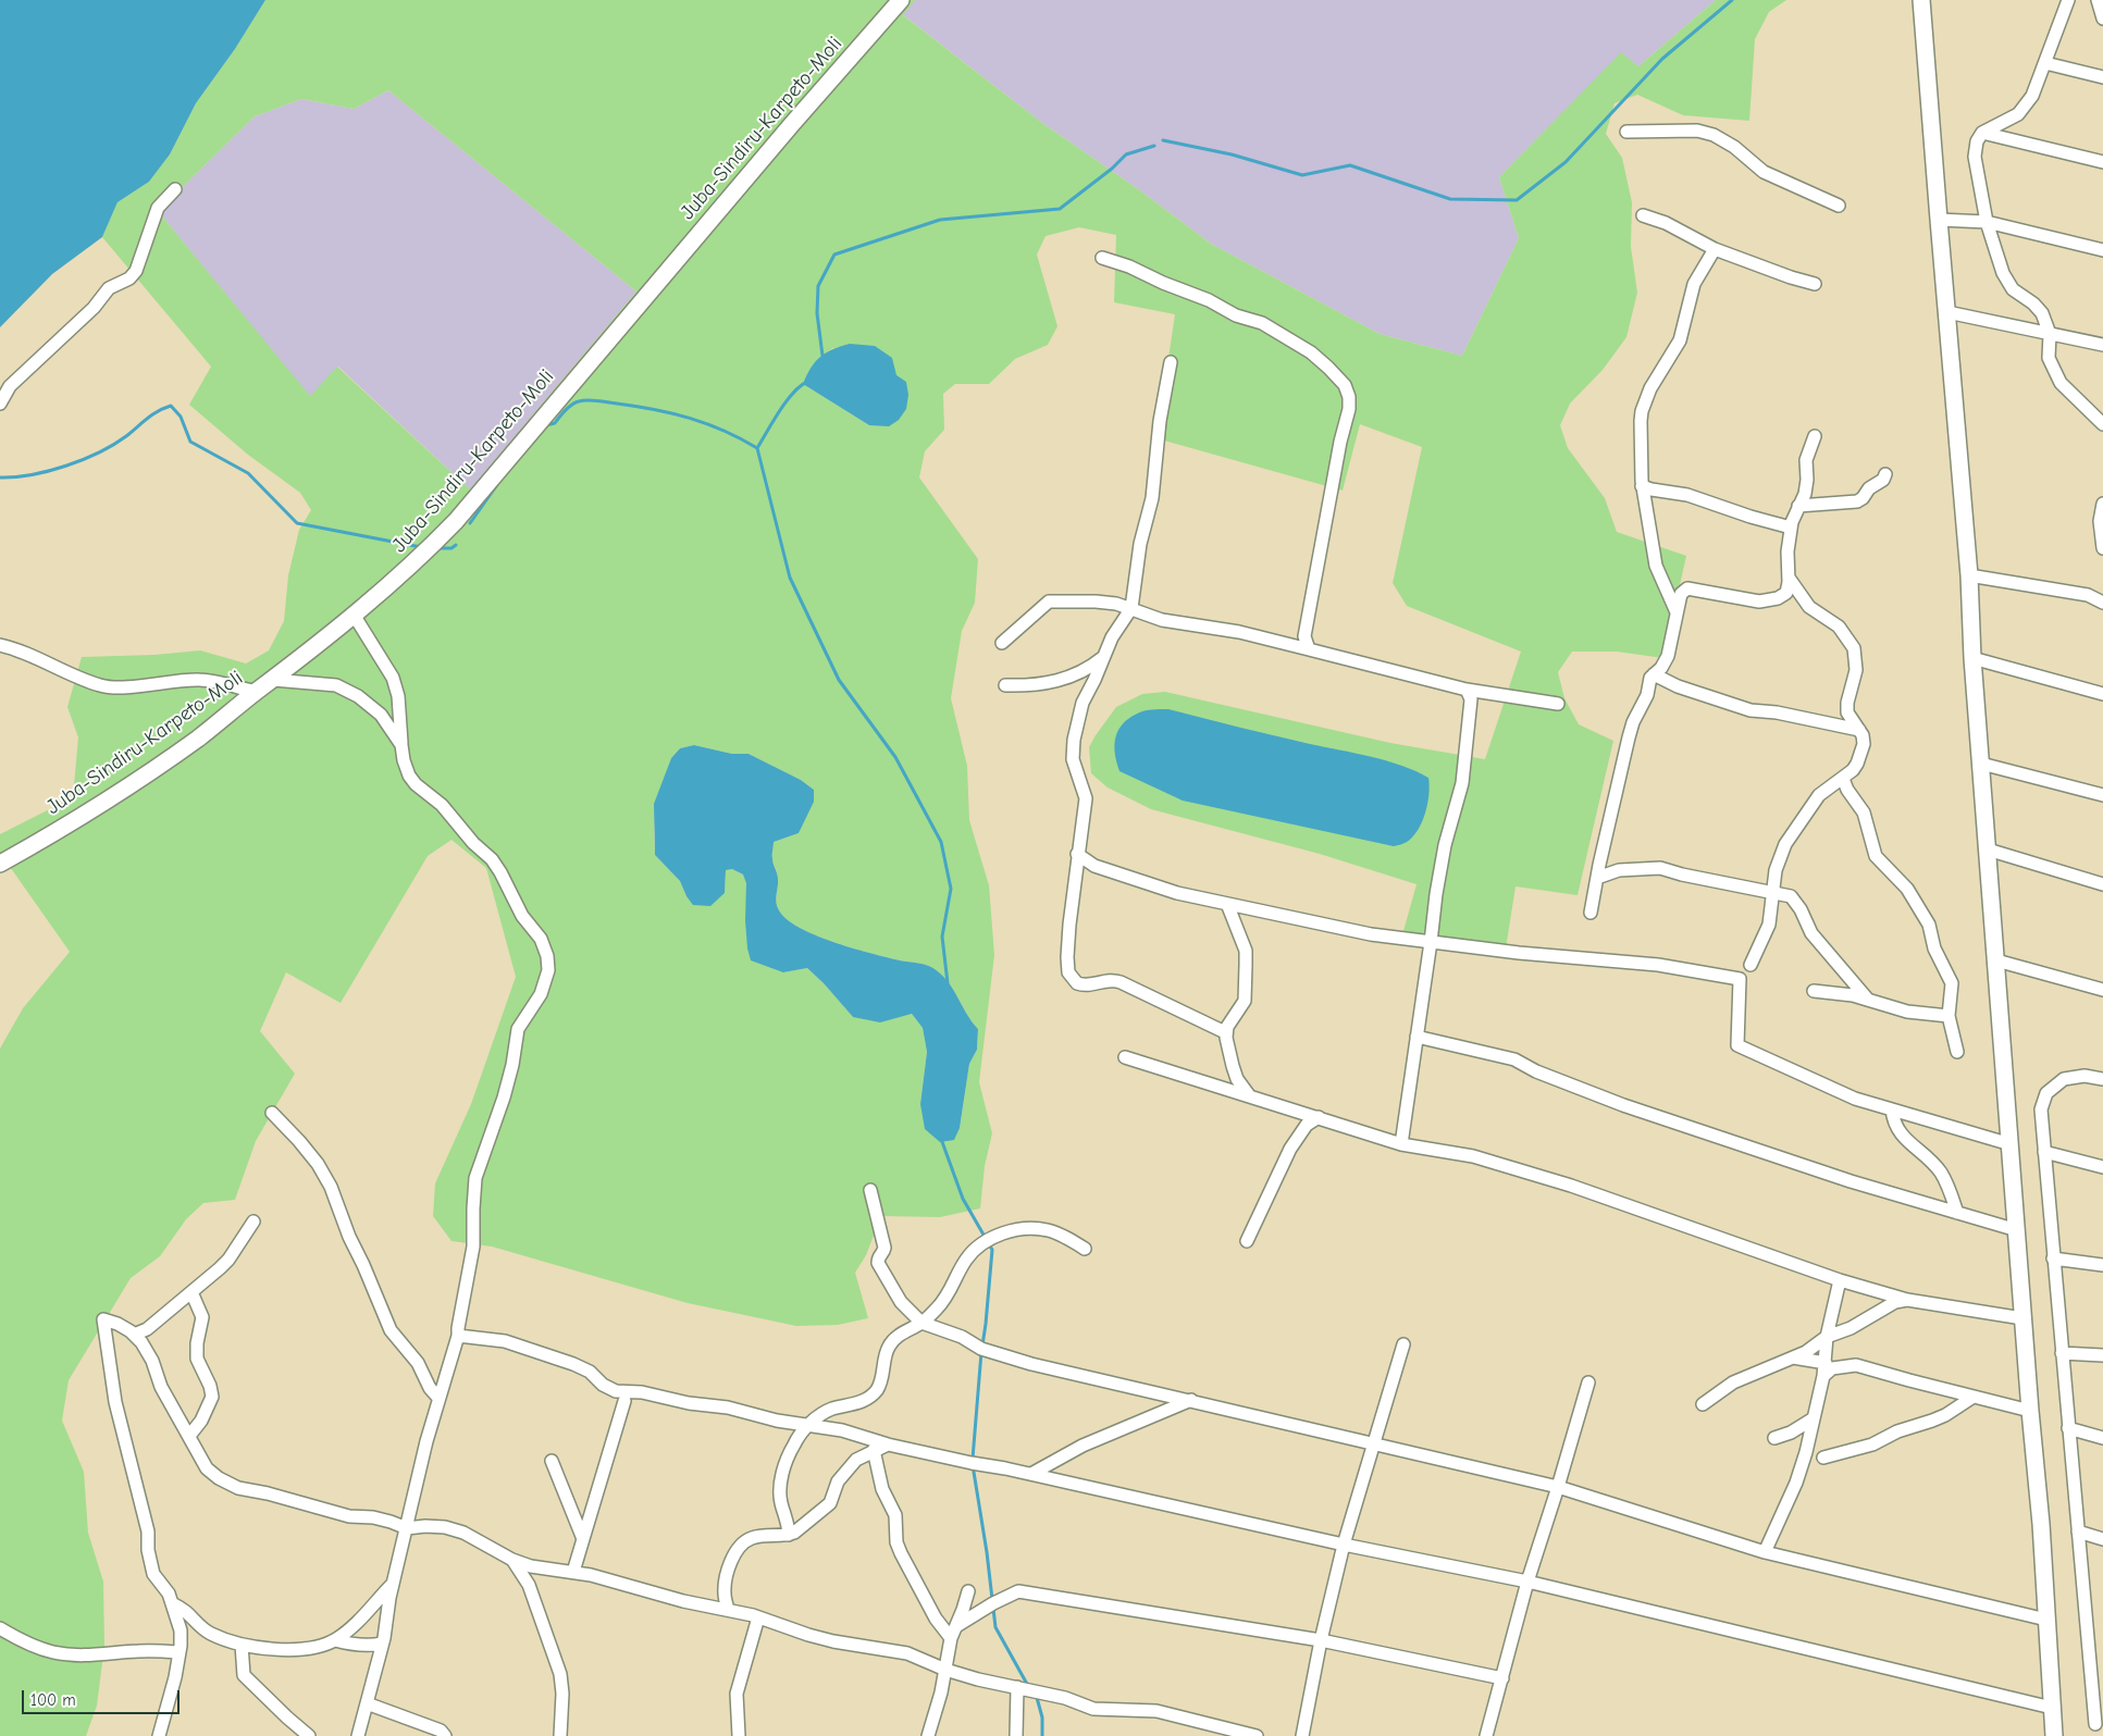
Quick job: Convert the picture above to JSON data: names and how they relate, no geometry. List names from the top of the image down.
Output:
{
  "streets": {
    "main road": ["Juba-Sindiru-Karpeto-Moli"]
  },
  "scale_bar": "100 m"
}
